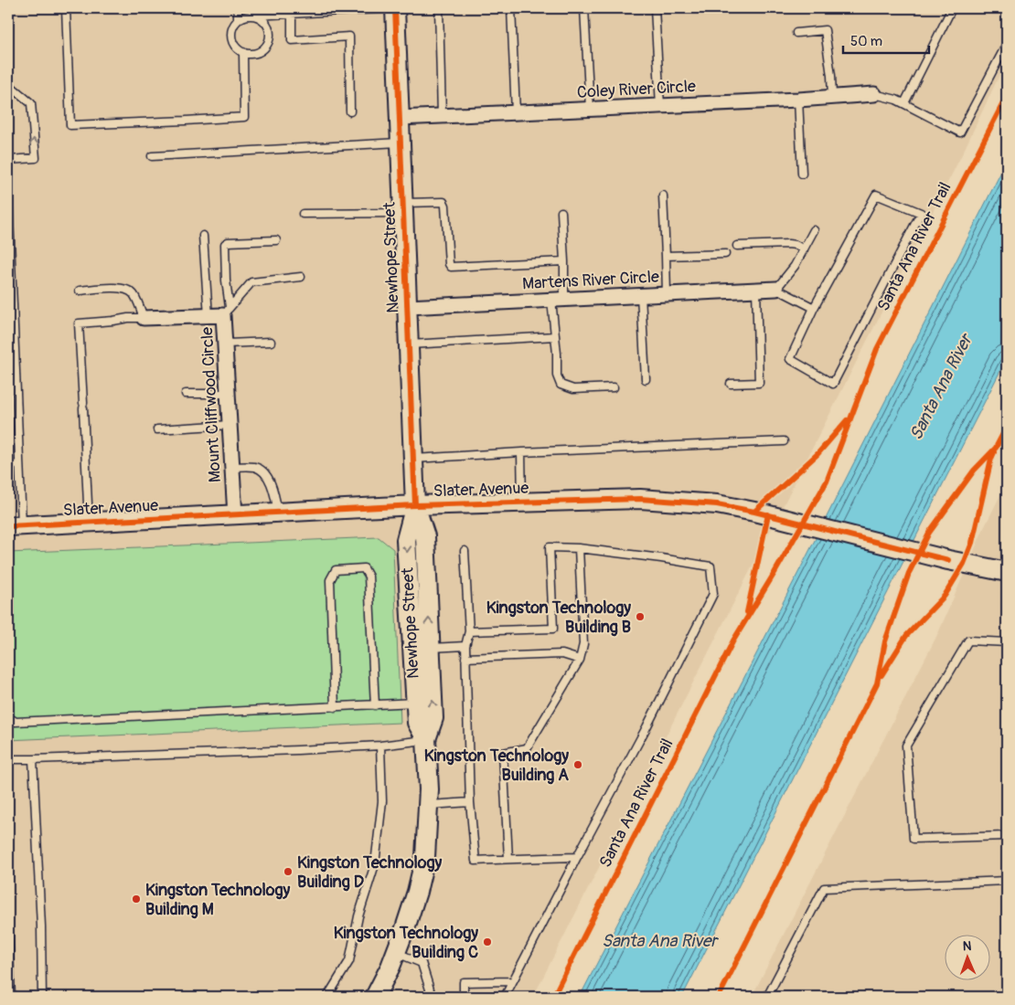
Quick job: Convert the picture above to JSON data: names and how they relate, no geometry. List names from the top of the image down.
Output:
{
  "streets": {
    "street": [
      "Coley River Circle",
      "Newhope Street",
      "Martens River Circle",
      "Mount Cliffwood Circle",
      "Slater Avenue"
    ],
    "cycle path": ["Santa Ana River Trail"]
  },
  "crossings": [
    ["Coley River Circle", "Newhope Street"],
    ["Newhope Street", "Martens River Circle"],
    ["Newhope Street", "Slater Avenue"],
    ["Mount Cliffwood Circle", "Slater Avenue"]
  ],
  "water": ["Santa Ana River"],
  "places": [
    "Kingston Technology Building B",
    "Kingston Technology Building A",
    "Kingston Technology Building D",
    "Kingston Technology Building M",
    "Kingston Technology Building C"
  ],
  "scale_bar": "50 m",
  "north": "top"
}
